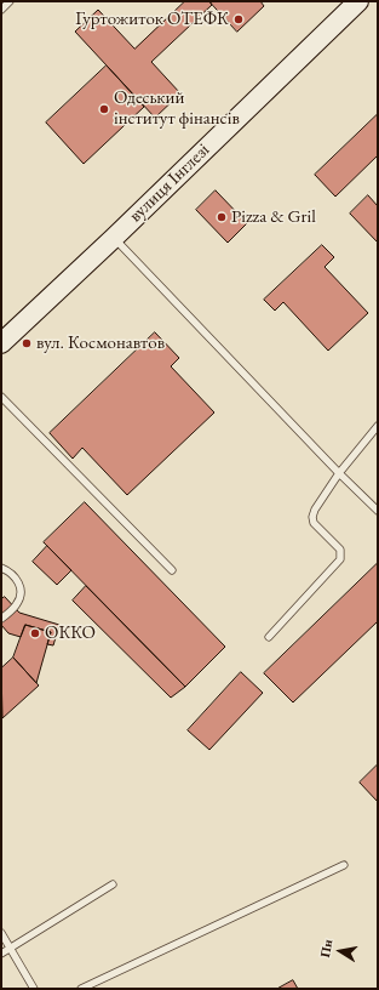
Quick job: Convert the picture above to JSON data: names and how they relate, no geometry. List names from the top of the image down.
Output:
{
  "streets": {
    "main road": ["вулиця Інглезі"]
  },
  "places": [
    "Гуртожиток ОТЕФК",
    "Одеський інститут фінансів",
    "Pizza & Gril",
    "вул. Космонавтов",
    "ОККО"
  ],
  "north": "left"
}
